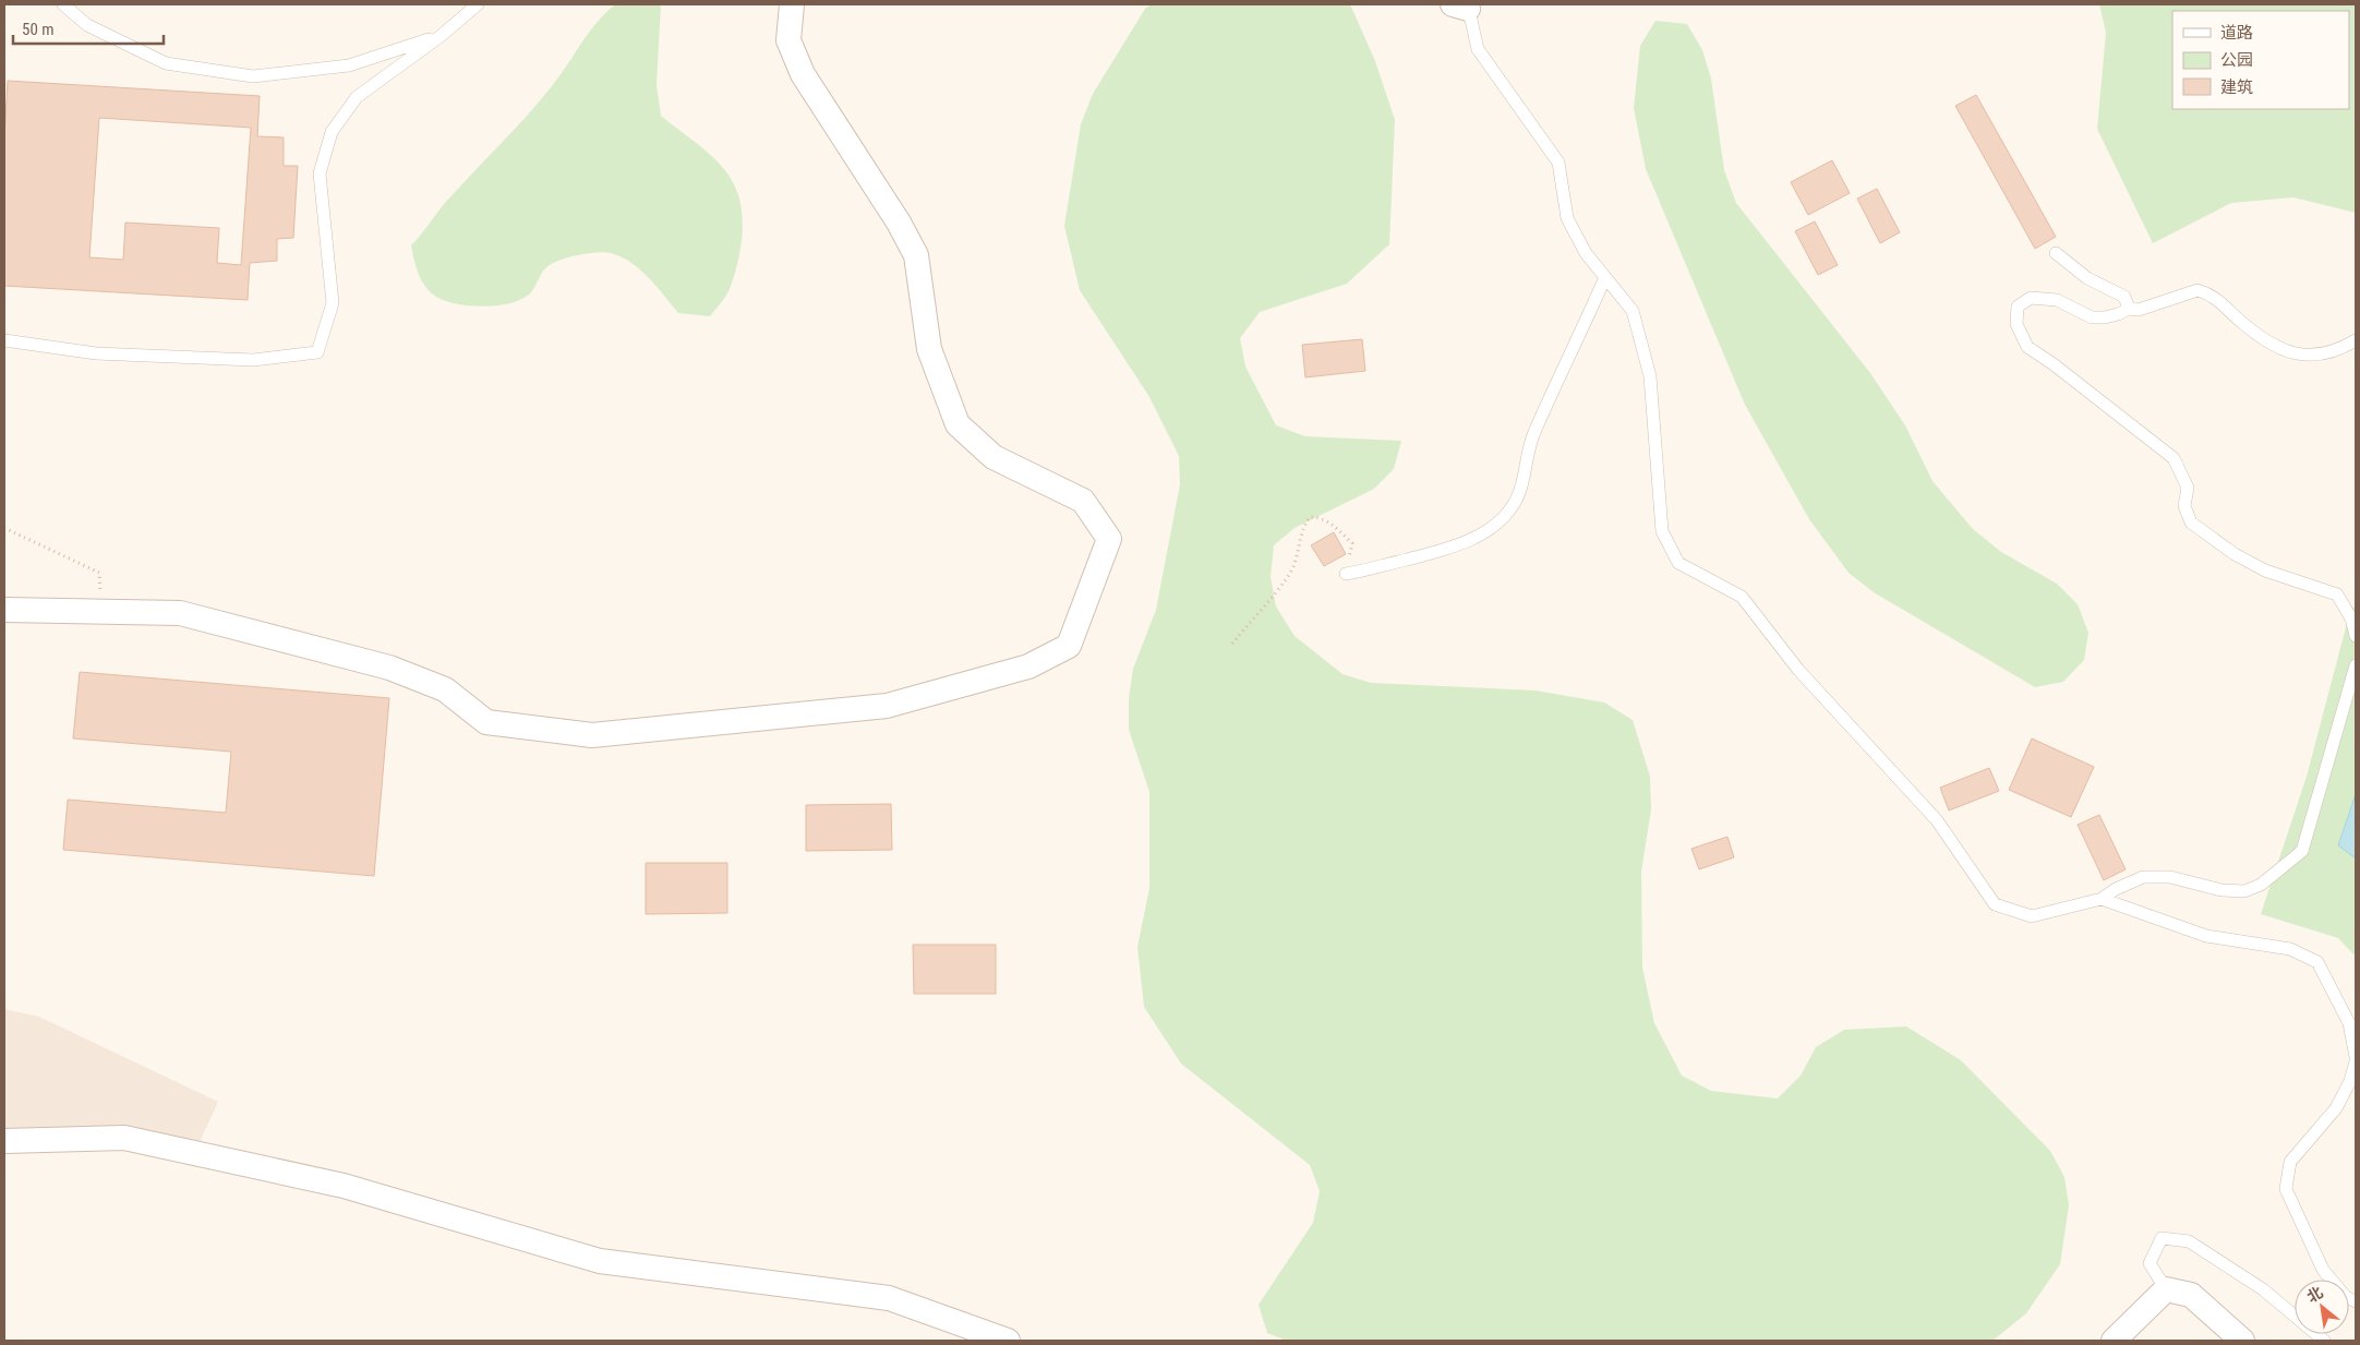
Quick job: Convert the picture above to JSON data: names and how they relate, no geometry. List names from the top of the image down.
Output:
{
  "legend": ["道路", "公园", "建筑"],
  "scale_bar": "50 m",
  "north": "top left"
}
